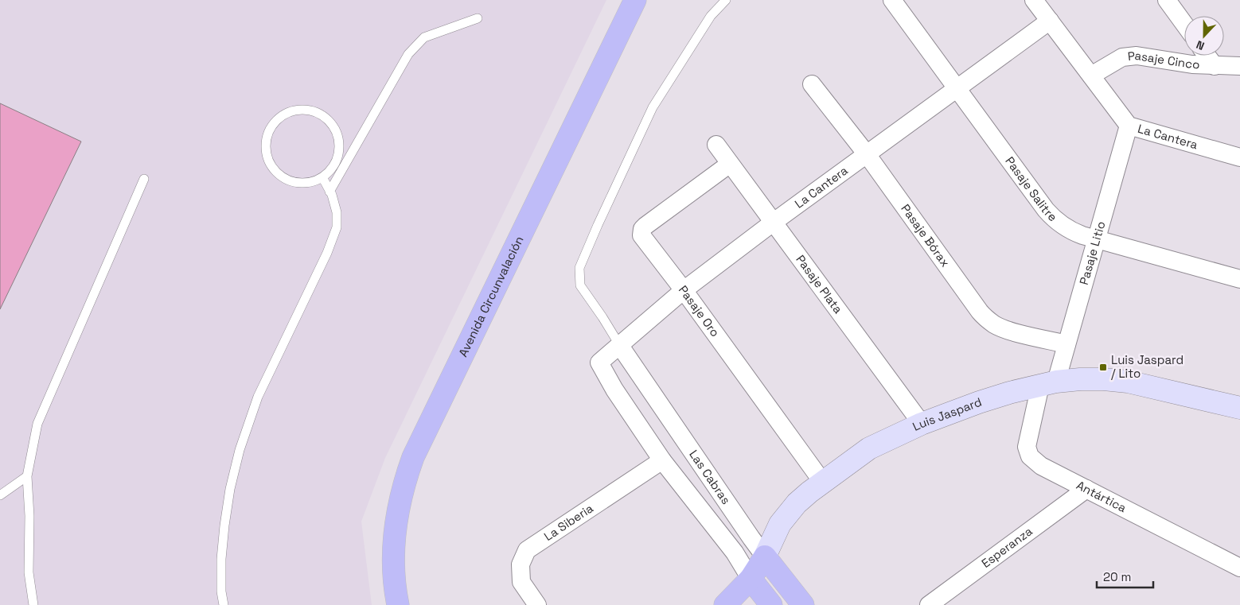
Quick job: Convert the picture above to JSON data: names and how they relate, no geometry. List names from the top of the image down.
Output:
{
  "streets": {
    "main road": ["Avenida Circunvalación", "Luis Jaspard", "Las Cabras"],
    "street": [
      "Pasaje Cinco",
      "La Cantera",
      "Pasaje Salitre",
      "Pasaje Bórax",
      "Pasaje Litio",
      "Pasaje Plata",
      "Pasaje Oro",
      "Antártica",
      "La Siberia",
      "Esperanza"
    ]
  },
  "crossings": [
    ["Pasaje Cinco", "La Cantera"],
    ["La Cantera", "Pasaje Salitre"],
    ["La Cantera", "Pasaje Bórax"],
    ["La Cantera", "Pasaje Litio"],
    ["La Cantera", "Pasaje Plata"],
    ["La Cantera", "Pasaje Oro"],
    ["La Cantera", "Las Cabras"],
    ["Pasaje Salitre", "Pasaje Litio"],
    ["Pasaje Bórax", "Pasaje Litio"],
    ["Pasaje Litio", "Luis Jaspard"],
    ["Pasaje Litio", "Antártica"],
    ["Pasaje Plata", "Pasaje Oro"],
    ["Pasaje Plata", "Luis Jaspard"],
    ["Pasaje Oro", "Luis Jaspard"],
    ["Luis Jaspard", "Las Cabras"],
    ["Luis Jaspard", "Antártica"],
    ["Las Cabras", "La Siberia"],
    ["Antártica", "Esperanza"]
  ],
  "places": {
    "transit": ["Luis Jaspard / Lito"]
  },
  "scale_bar": "20 m",
  "north": "bottom"
}
